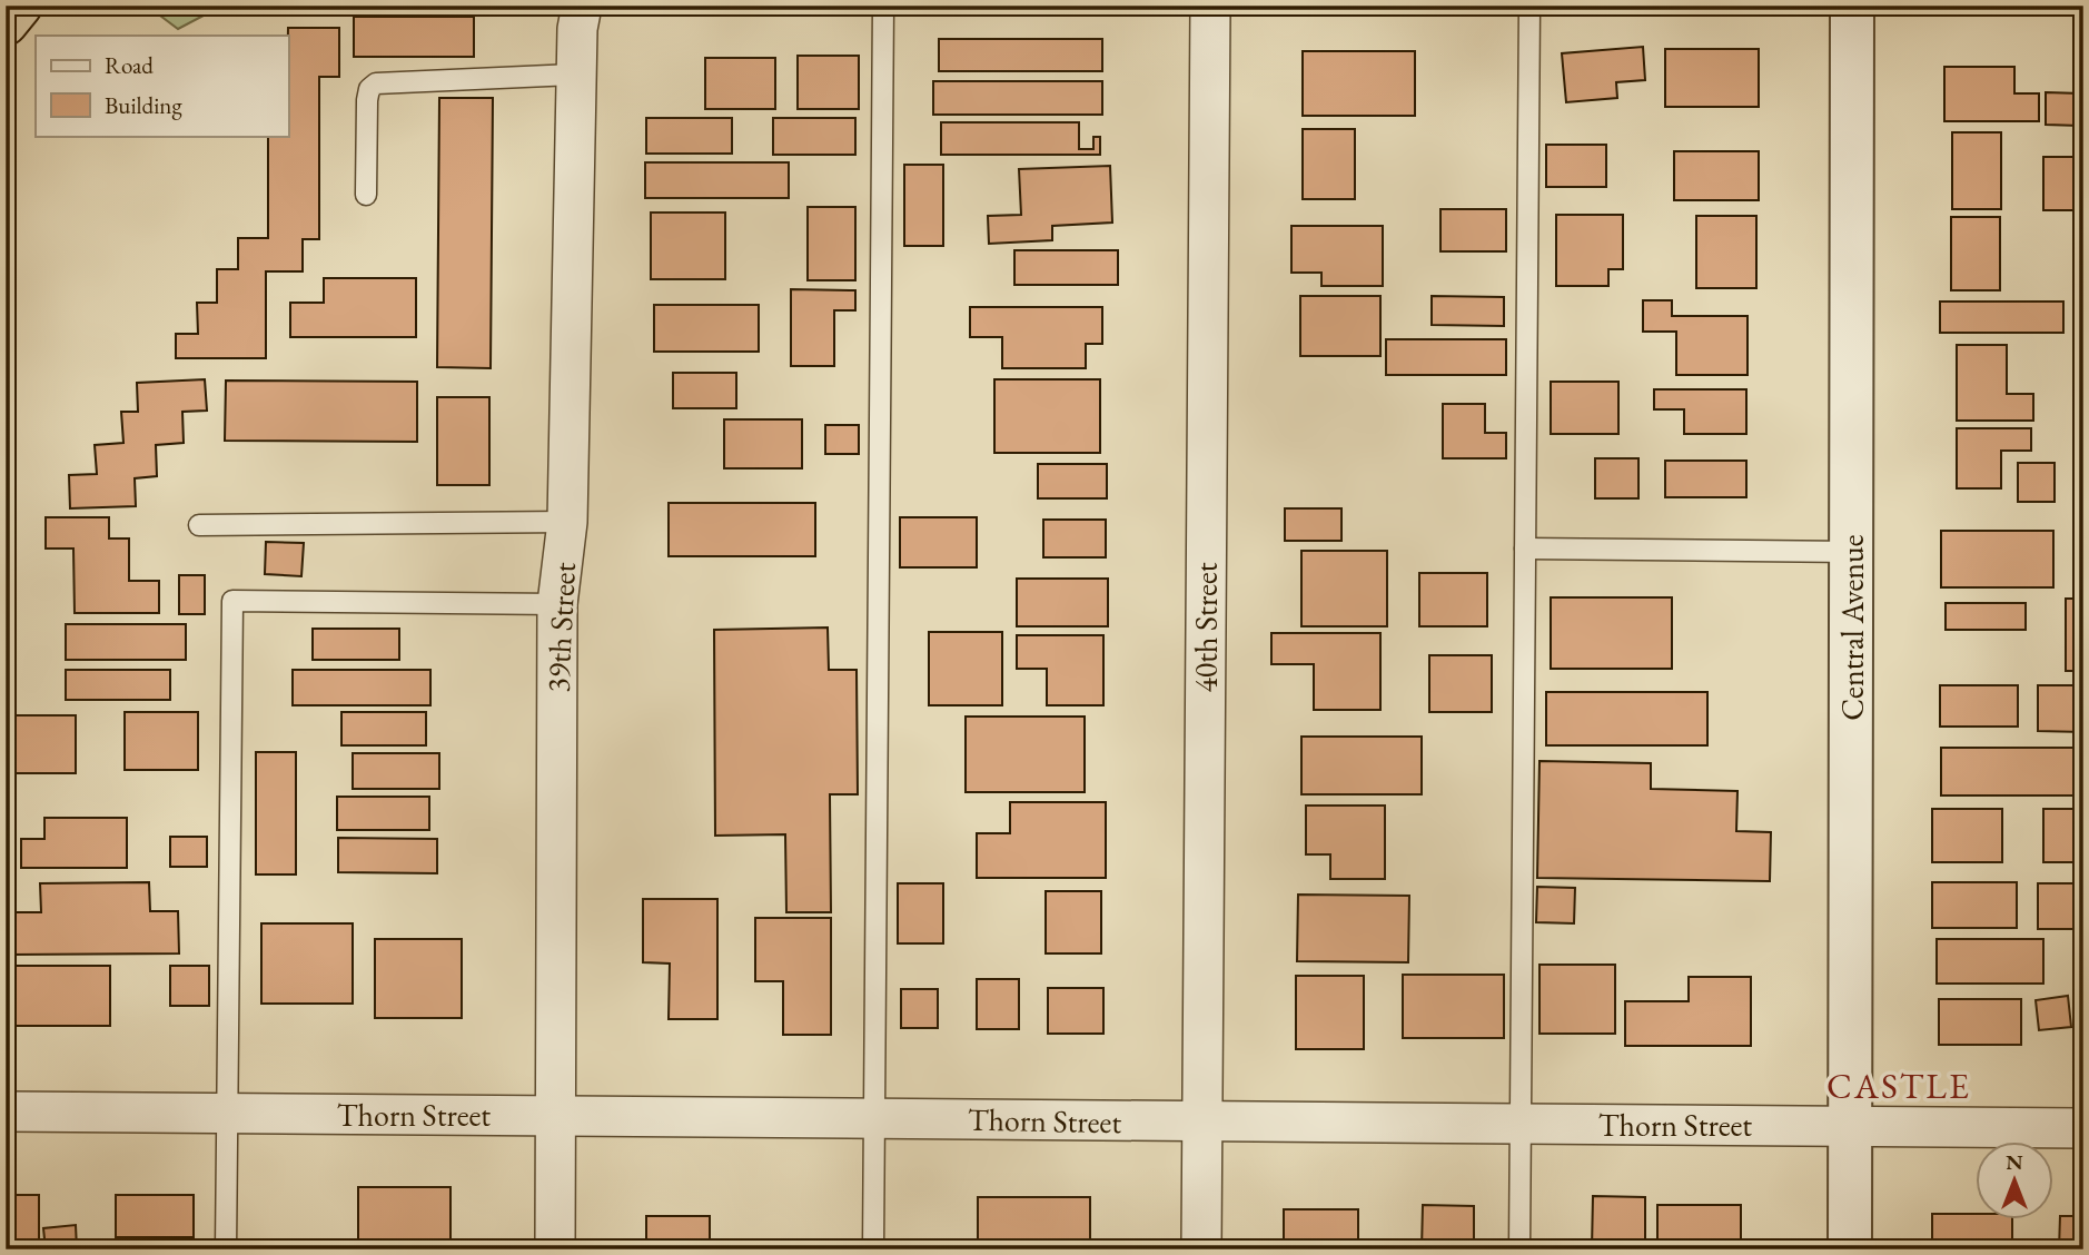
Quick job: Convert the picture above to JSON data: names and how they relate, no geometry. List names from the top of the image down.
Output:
{
  "streets": {
    "street": [
      "39th Street",
      "40th Street",
      "Central Avenue",
      "Thorn Street"
    ]
  },
  "crossings": [
    ["39th Street", "Thorn Street"],
    ["40th Street", "Thorn Street"],
    ["Central Avenue", "Thorn Street"]
  ],
  "districts": ["CASTLE"],
  "legend": ["Road", "Building"],
  "north": "top"
}
